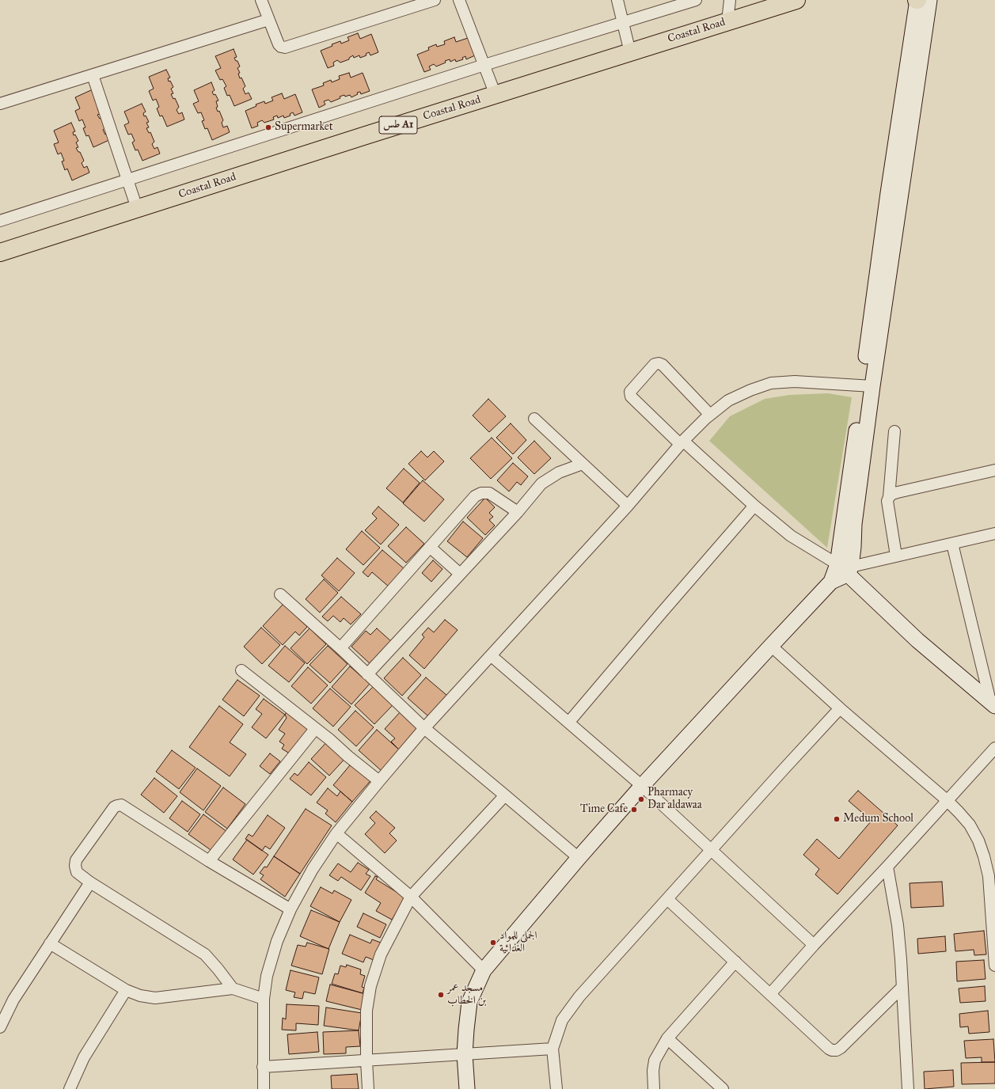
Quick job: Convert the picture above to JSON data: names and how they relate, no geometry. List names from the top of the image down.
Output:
{
  "streets": {
    "highway": ["Coastal Road", "طس A1"]
  },
  "places": [
    "Supermarket",
    "Pharmacy Dar aldawaa",
    "Time Cafe",
    "Medum School",
    "الجملي للمواد الغذائية",
    "مسجد عمر بن الخطاب"
  ]
}
